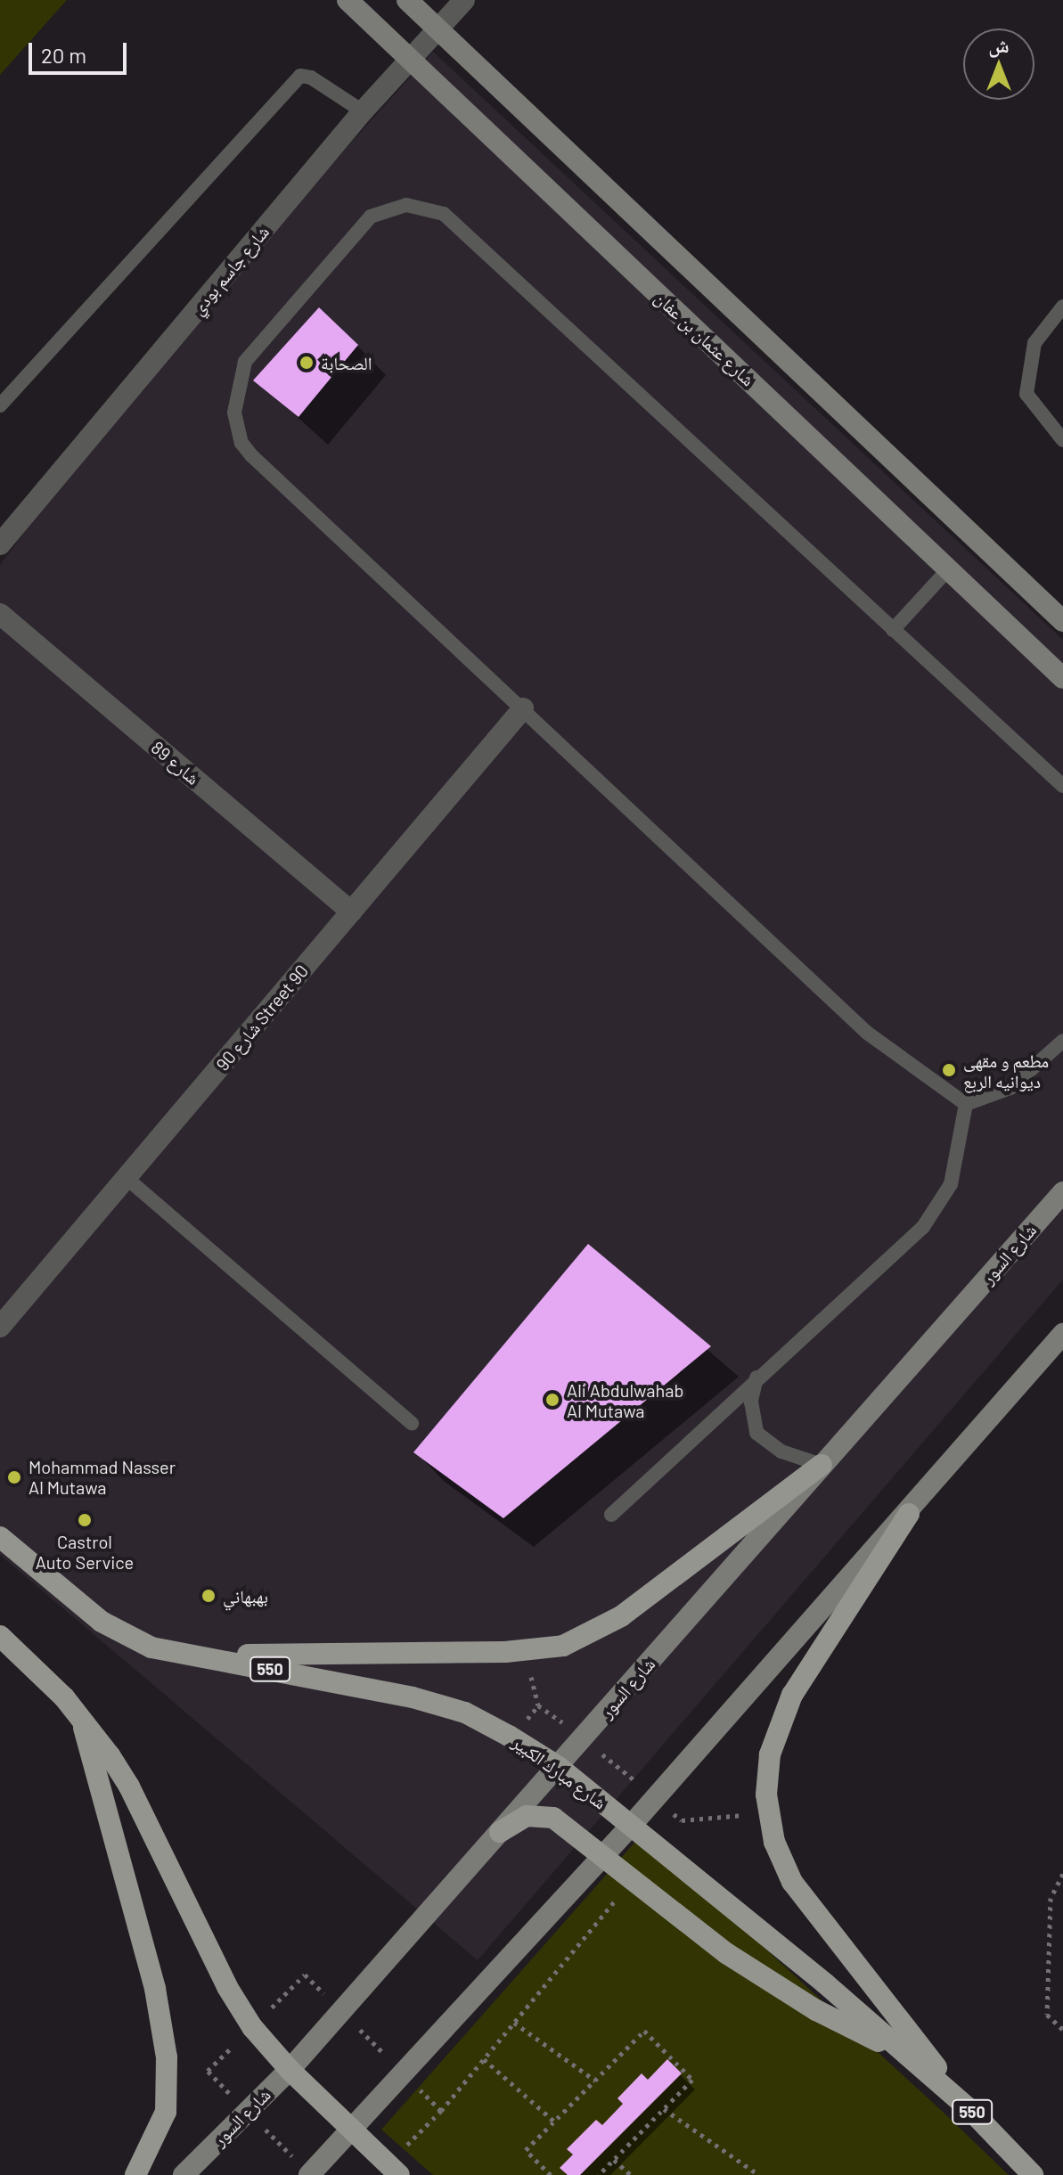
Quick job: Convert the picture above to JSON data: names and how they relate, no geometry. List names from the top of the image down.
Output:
{
  "streets": {
    "main road": [
      "شارع عثمان بن عفان",
      "شارع السور",
      "550",
      "شارع مبارك الكبير"
    ],
    "street": ["شارع جاسم بودي", "شارع 89", "شارع 90 Street 90"]
  },
  "crossings": [
    ["شارع جاسم بودي", "شارع عثمان بن عفان"],
    ["شارع 89", "شارع 90 Street 90"],
    ["شارع السور", "شارع مبارك الكبير"]
  ],
  "places": [
    "الصحابة",
    "مطعم و مقهى ديوانيه الربع",
    "Ali Abdulwahab Al Mutawa",
    "Mohammad Nasser Al Mutawa",
    "Castrol Auto Service",
    "بهبهاني"
  ],
  "scale_bar": "20 m",
  "north": "top"
}
